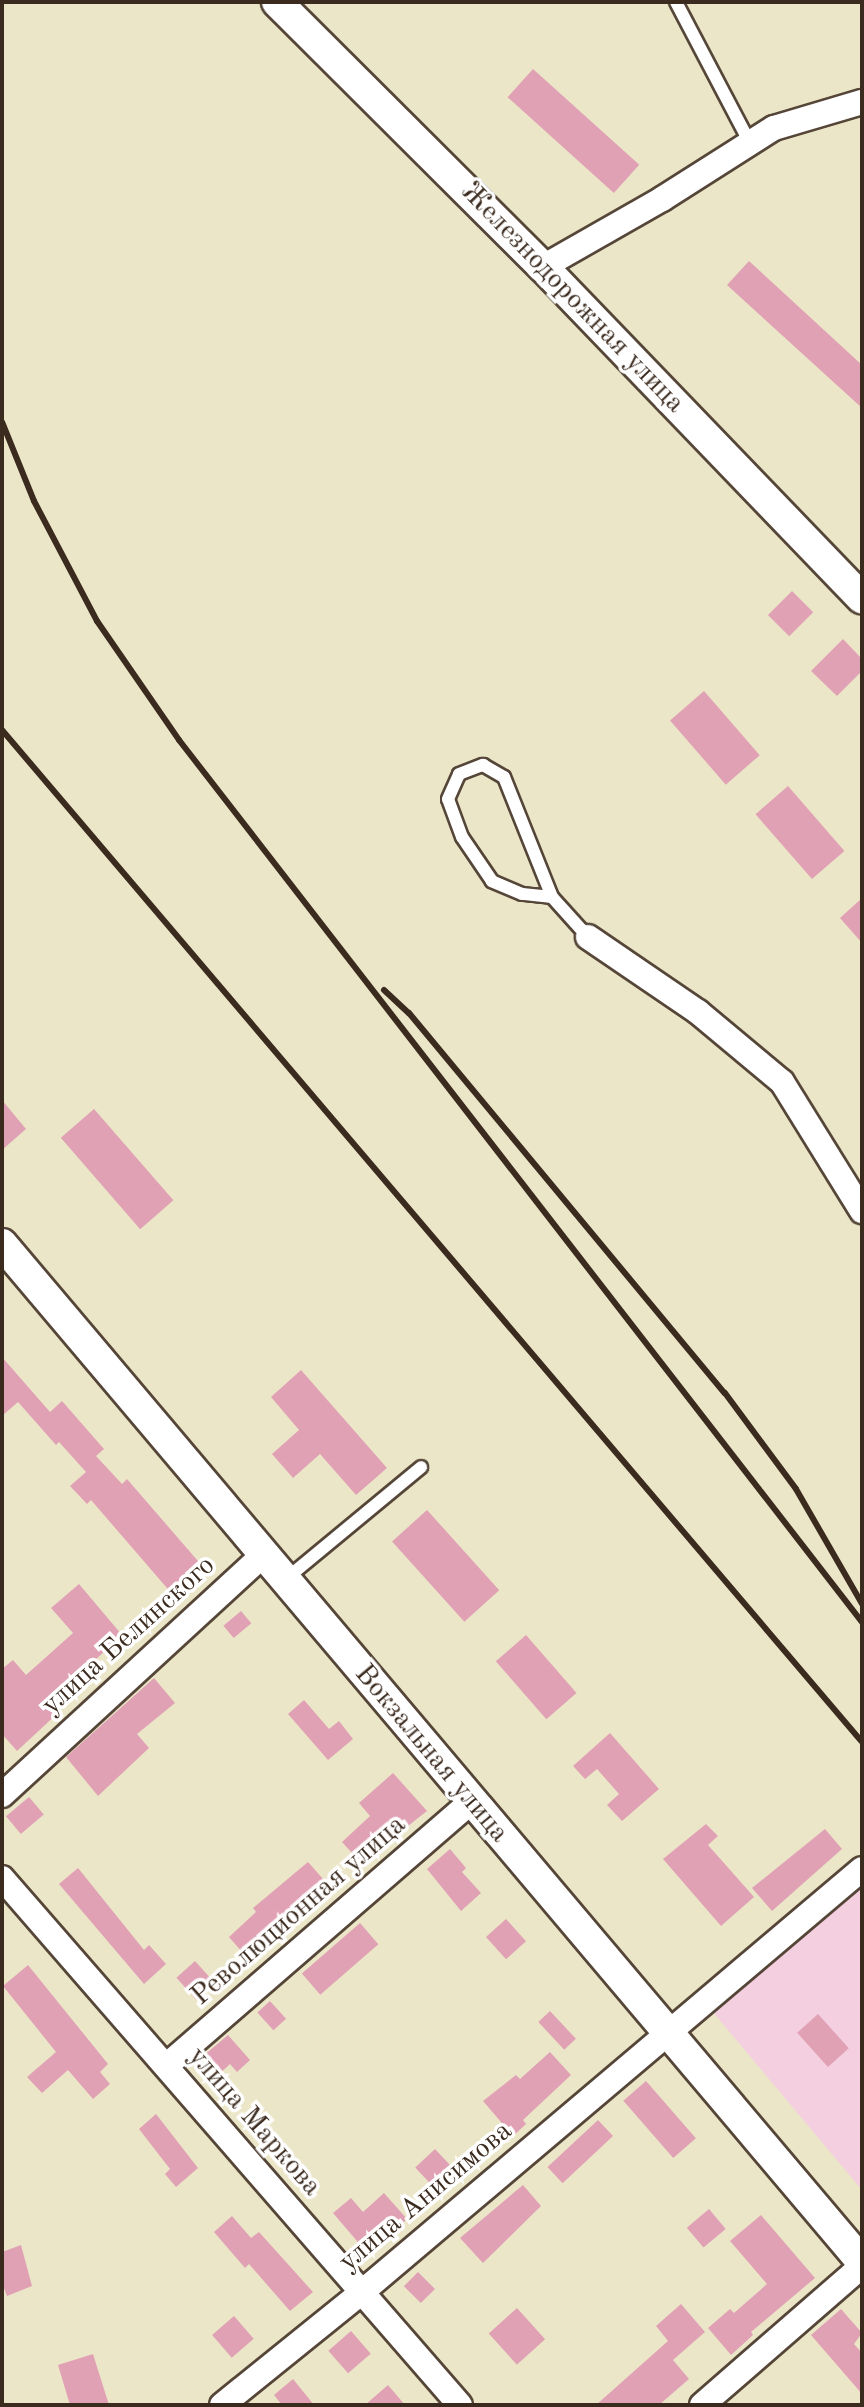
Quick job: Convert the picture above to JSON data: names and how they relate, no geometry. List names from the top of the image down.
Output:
{
  "streets": {
    "street": [
      "Железнодорожная улица",
      "улица Белинского",
      "Вокзальная улица",
      "Революционная улица",
      "улица Маркова",
      "улица Анисимова"
    ]
  },
  "crossings": [
    ["улица Белинского", "Вокзальная улица"],
    ["Вокзальная улица", "Революционная улица"],
    ["Вокзальная улица", "улица Анисимова"],
    ["Революционная улица", "улица Маркова"],
    ["улица Маркова", "улица Анисимова"]
  ]
}
